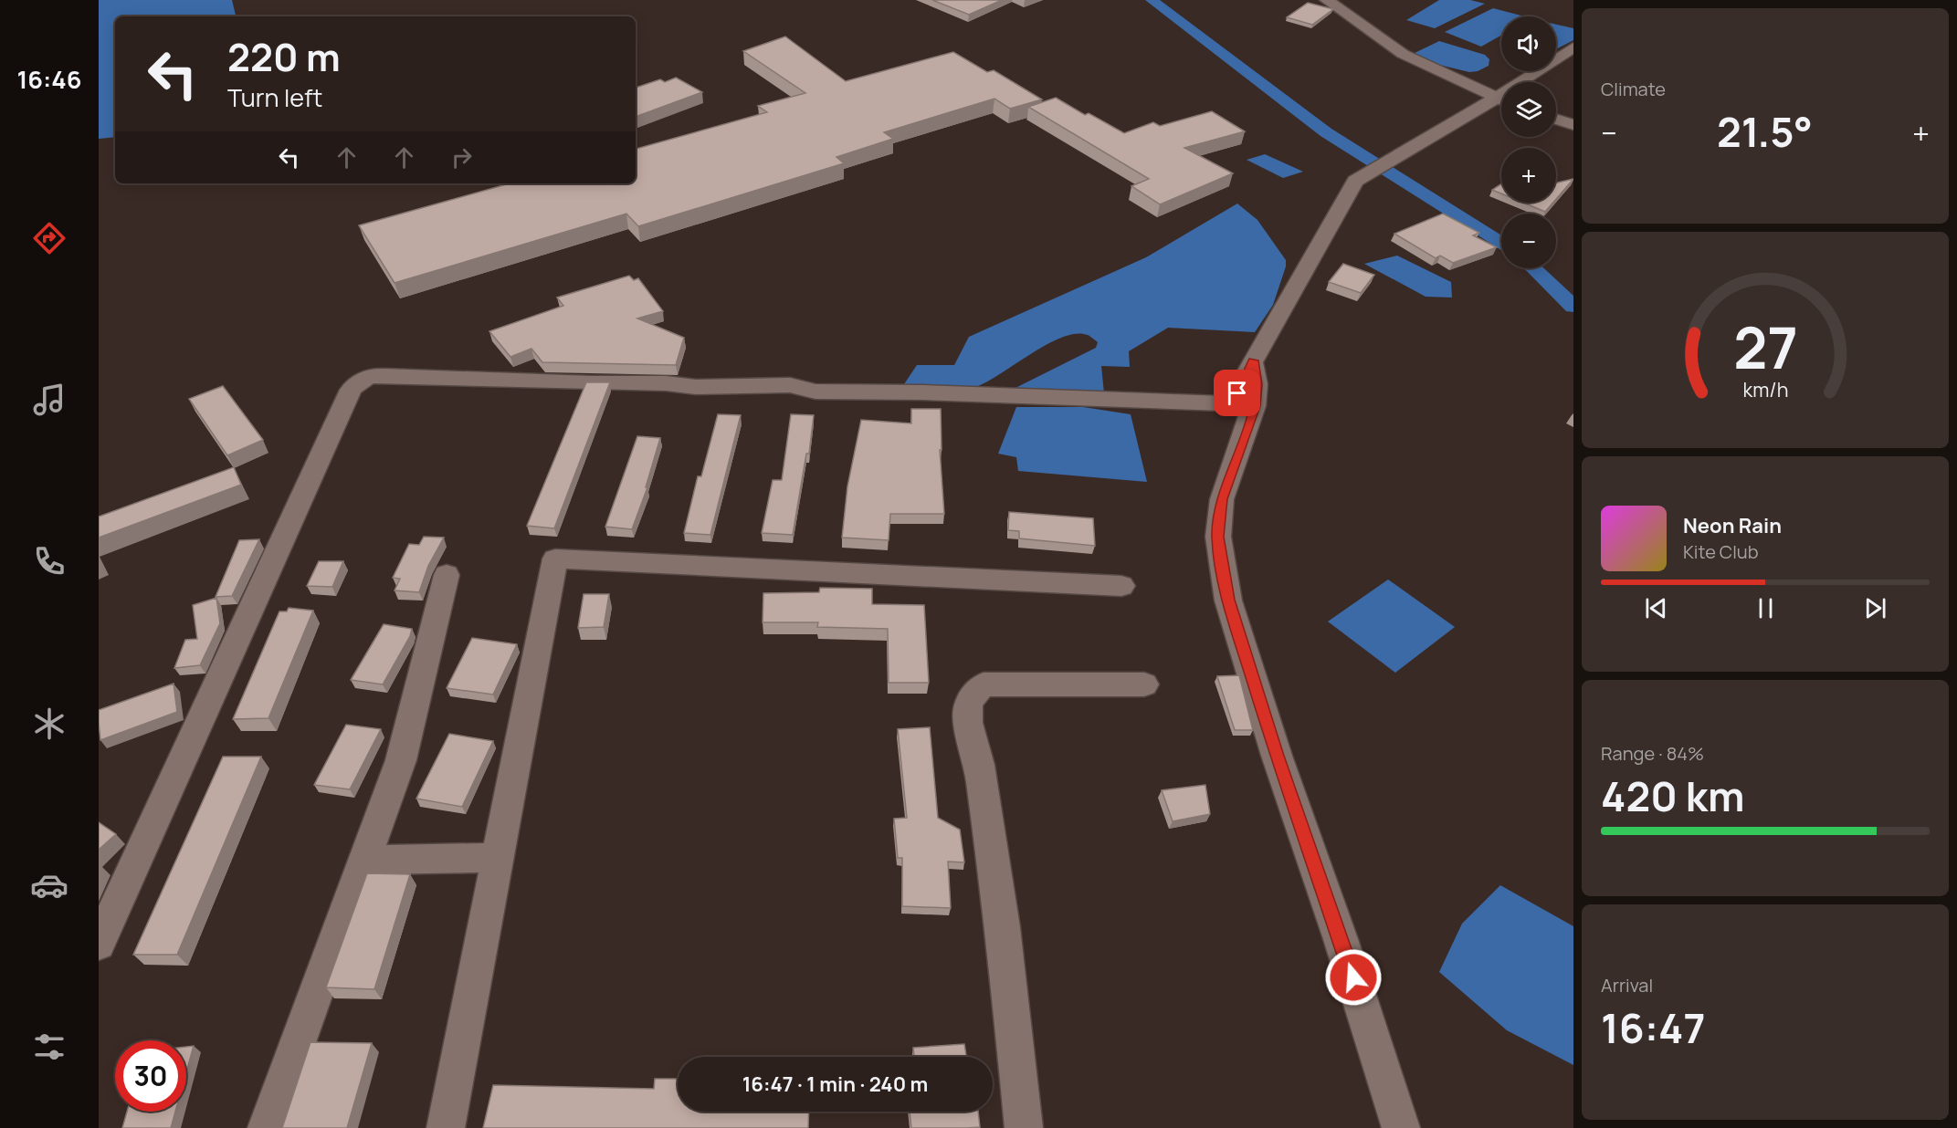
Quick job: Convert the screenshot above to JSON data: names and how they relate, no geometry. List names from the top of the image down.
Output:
{
  "page": {
    "tabs": "16:46",
    "tile": [
      "Climate",
      ["Range · 84%", "420 km"],
      ["Arrival", "16:47"]
    ],
    "map_buttons": ["+", "−"],
    "turn": ["220 m", "Turn left"],
    "heat": ["−", "21.5°", "+"],
    "song": ["Neon Rain", "Kite Club"],
    "limit": "30",
    "trip": "16:47 · 1 min · 240 m",
    "gauge": ["27", "km/h"]
  }
}
